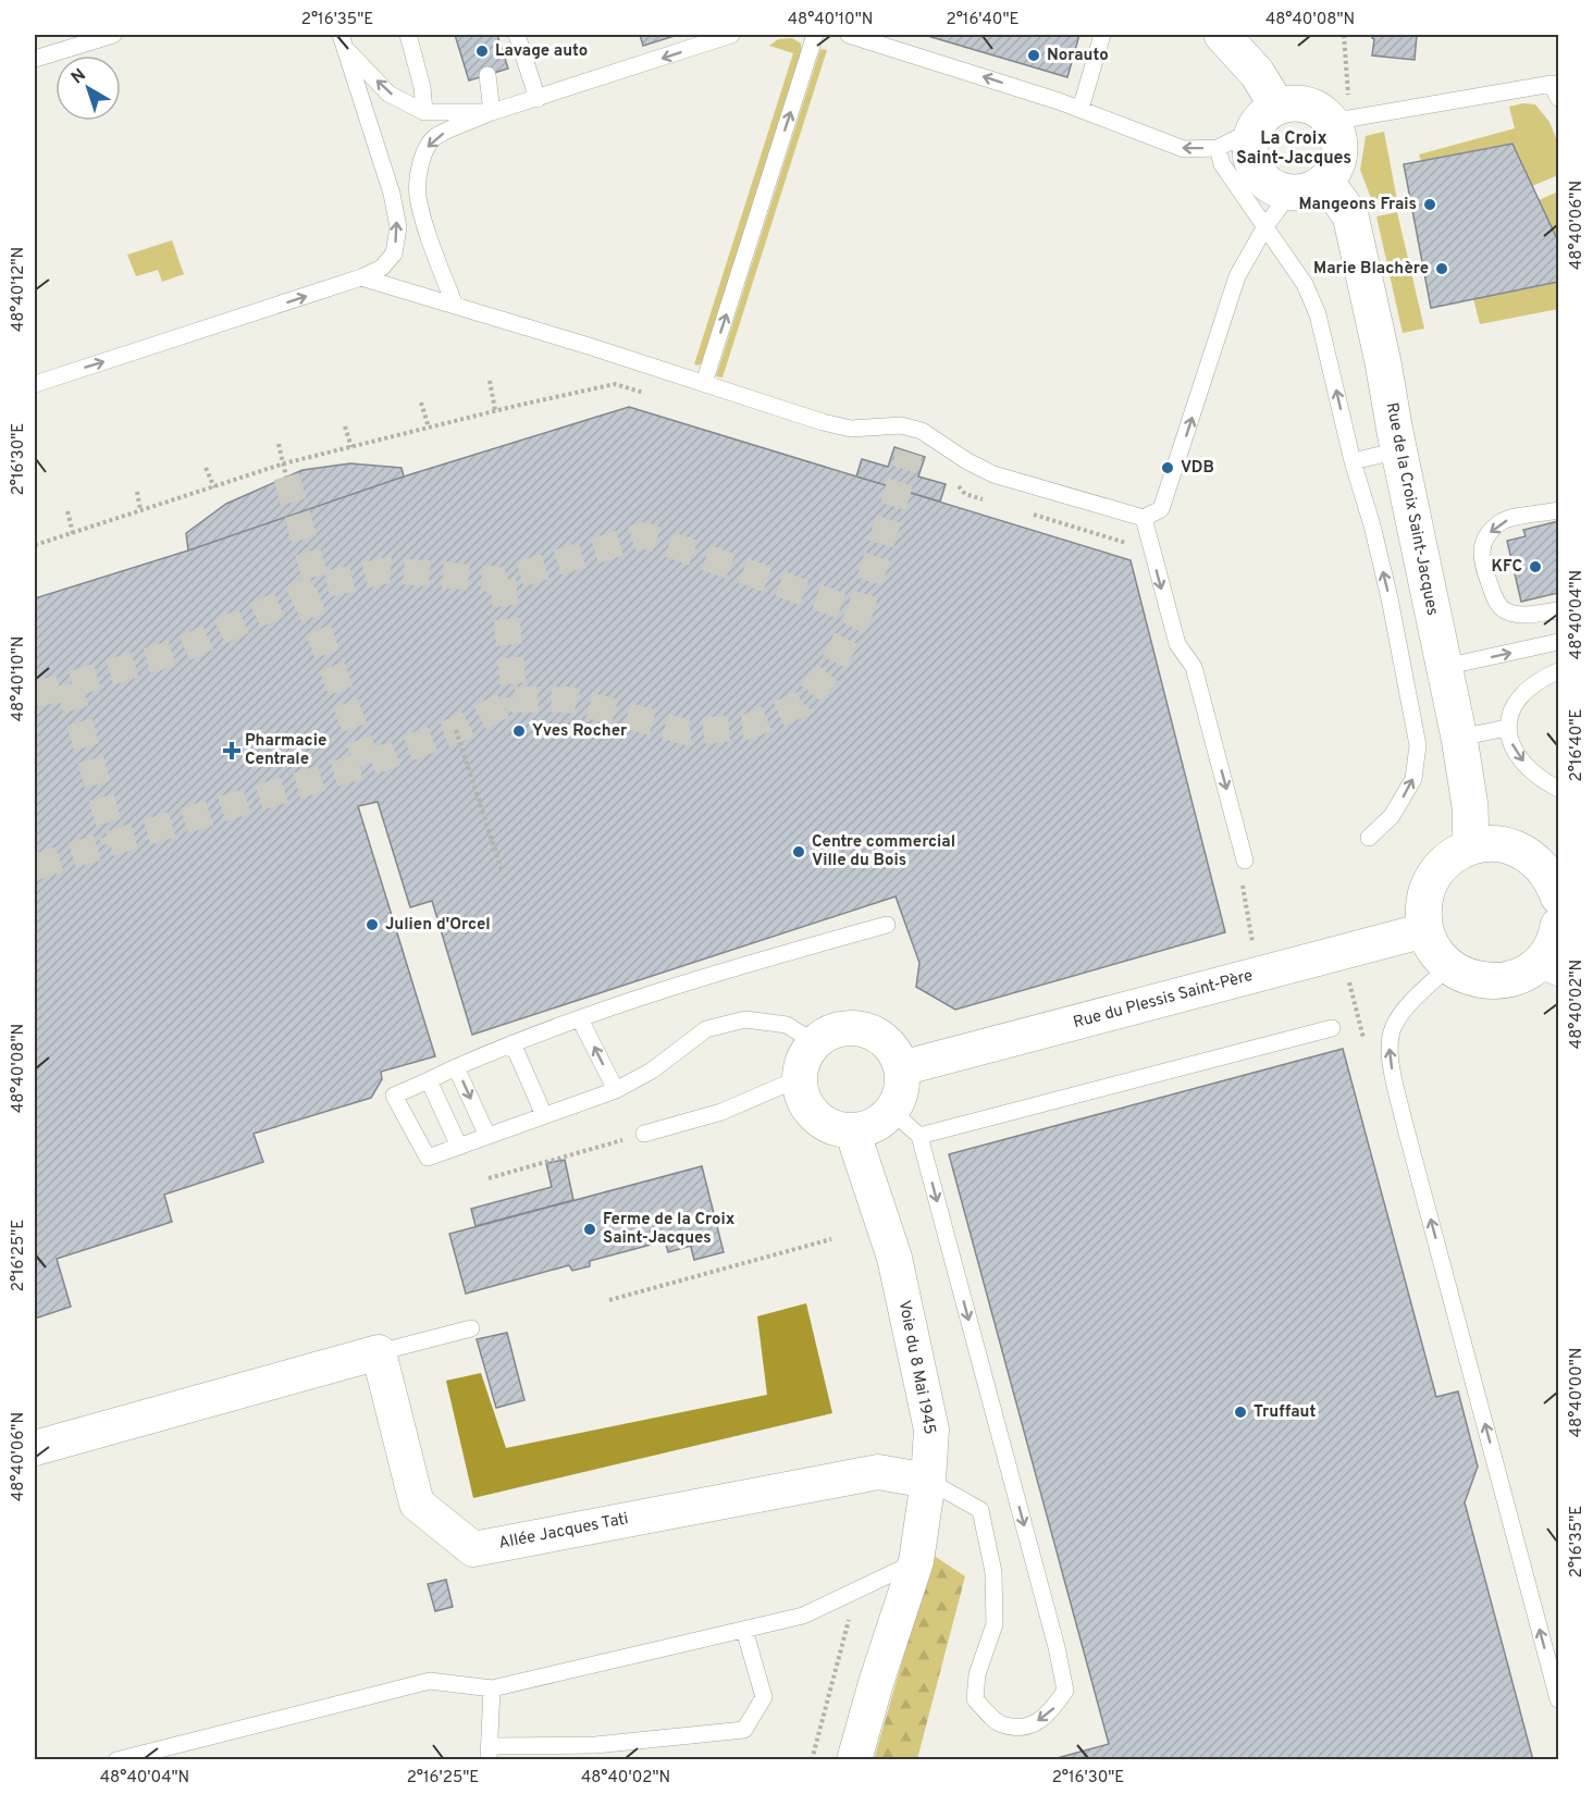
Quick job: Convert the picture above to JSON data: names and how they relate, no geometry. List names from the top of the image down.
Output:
{
  "streets": {
    "street": [
      "Rue de la Croix Saint-Jacques",
      "Rue du Plessis Saint-Père",
      "Voie du 8 Mai 1945",
      "Allée Jacques Tati"
    ]
  },
  "crossings": [
    ["Rue du Plessis Saint-Père", "Voie du 8 Mai 1945"],
    ["Voie du 8 Mai 1945", "Allée Jacques Tati"]
  ],
  "districts": ["La Croix Saint-Jacques"],
  "places": {
    "other": [
      "Lavage auto",
      "Norauto",
      "Mangeons Frais",
      "Marie Blachère",
      "VDB",
      "KFC",
      "Yves Rocher",
      "Centre commercial Ville du Bois",
      "Julien d'Orcel",
      "Ferme de la Croix Saint-Jacques",
      "Truffaut"
    ],
    "health": ["Pharmacie Centrale"]
  },
  "north": "top left",
  "coordinates": [
    "2°16'35\"E",
    "48°40'10\"N",
    "2°16'40\"E",
    "48°40'08\"N",
    "48°40'06\"N",
    "48°40'12\"N",
    "2°16'30\"E",
    "48°40'04\"N",
    "48°40'02\"N",
    "2°16'25\"E",
    "48°40'00\"N"
  ]
}
